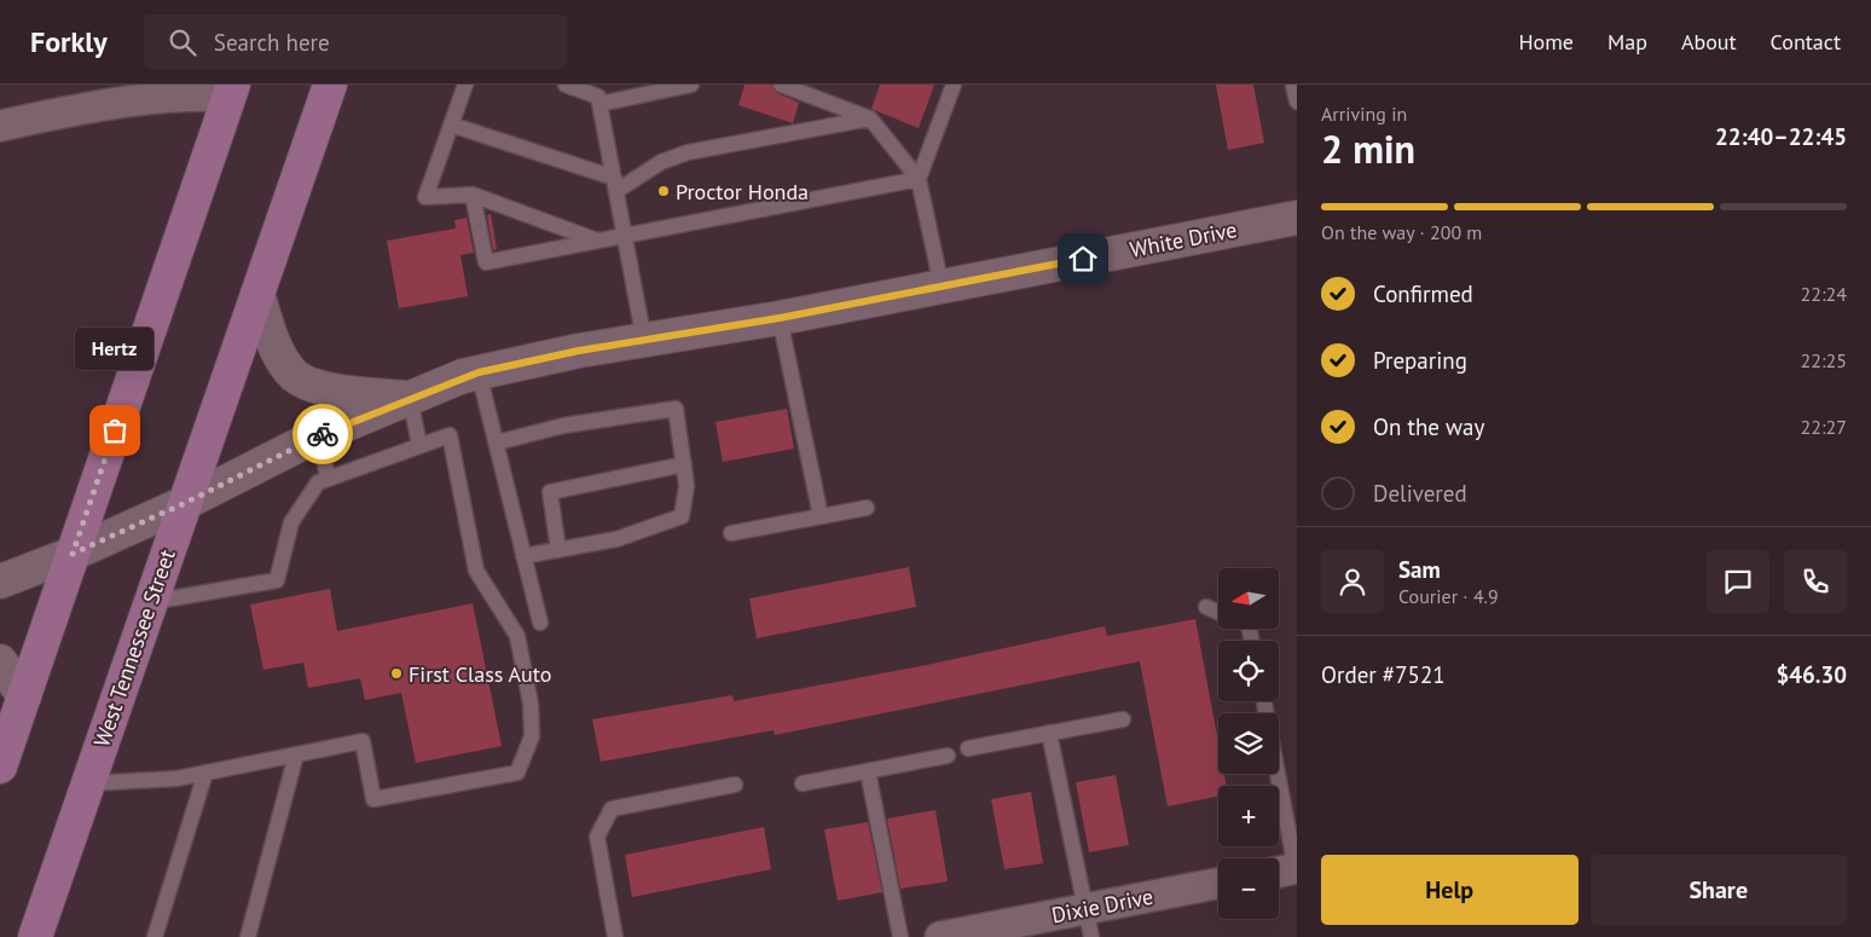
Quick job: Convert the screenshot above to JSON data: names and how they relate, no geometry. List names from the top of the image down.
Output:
{
  "streets": {
    "main road": ["West Tennessee Street"],
    "street": ["White Drive", "Dixie Drive"]
  },
  "crossings": [
    ["White Drive", "West Tennessee Street"]
  ],
  "places": ["Proctor Honda", "Hertz", "First Class Auto"],
  "north": "left",
  "page": {
    "header": "Forkly",
    "search": "Search here",
    "nav": [
      "Home",
      "Map",
      "About",
      "Contact"
    ],
    "heading": ["2 min", "Arriving in", "22:40–22:45"],
    "panel": [
      "Sam",
      "Courier · 4.9",
      "Order #7521",
      "$46.30"
    ],
    "bar": "On the way · 200 m",
    "list": [
      ["Confirmed", "22:24"],
      ["Preparing", "22:25"],
      ["On the way", "22:27"],
      "Delivered"
    ],
    "bubble": "Hertz",
    "map_buttons": ["+", "−"],
    "buttons": ["Help", "Share"]
  }
}
